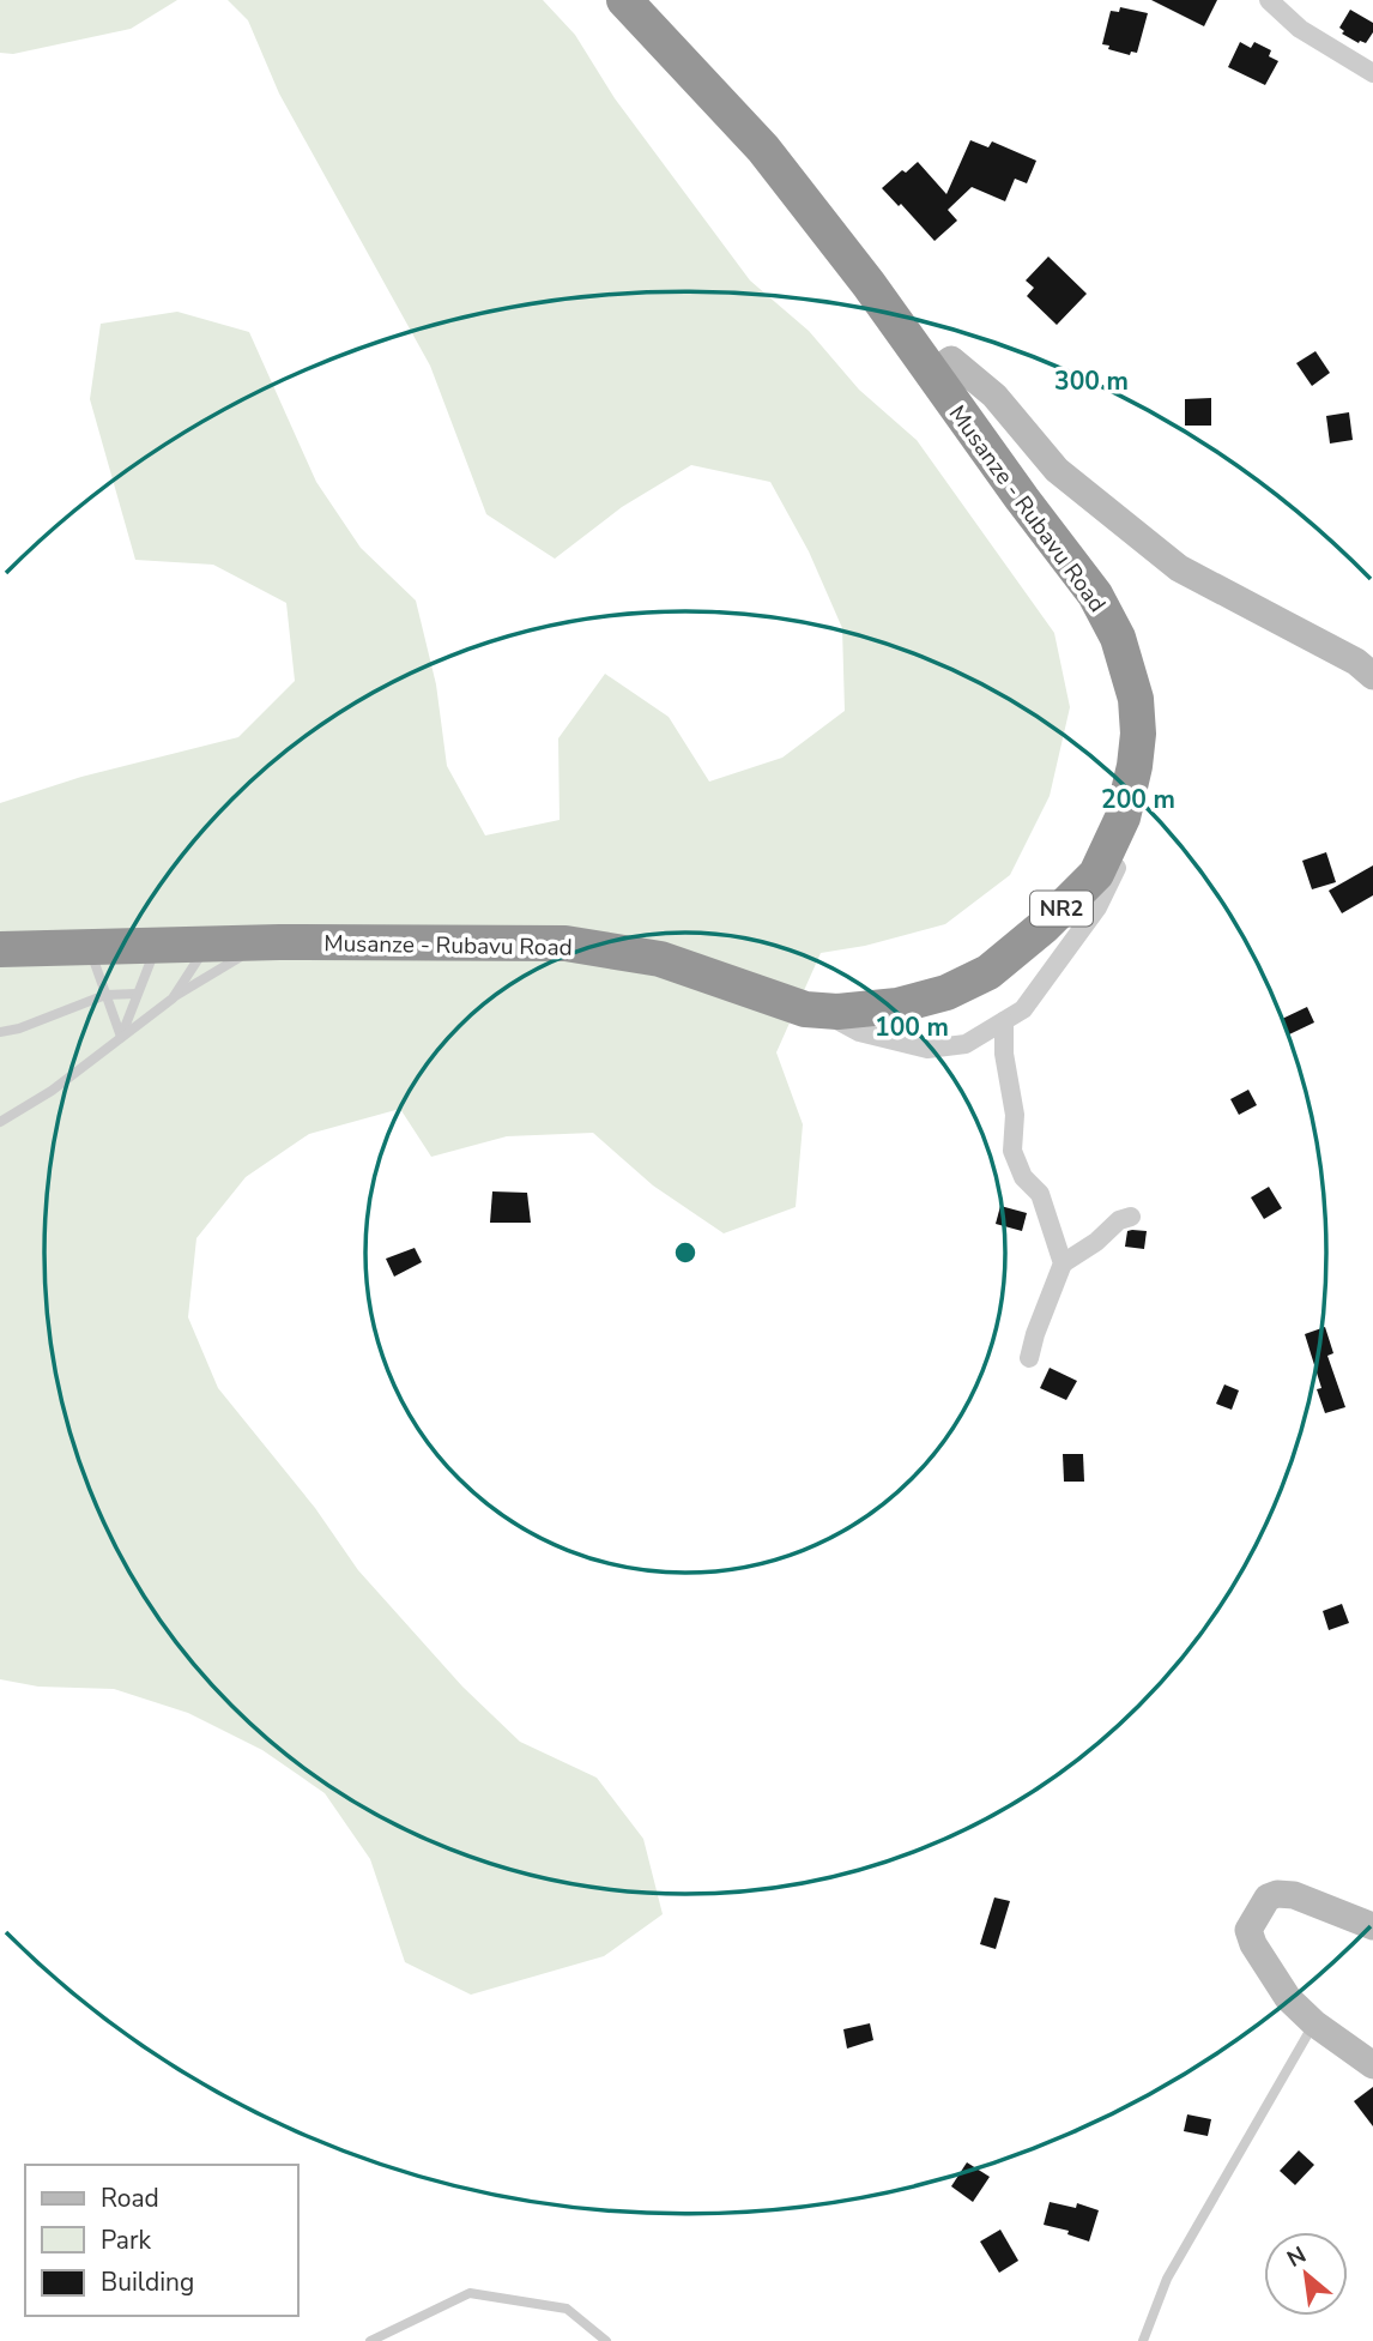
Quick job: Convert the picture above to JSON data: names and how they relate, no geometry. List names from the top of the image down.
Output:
{
  "streets": {
    "highway": ["Musanze - Rubavu Road", "NR2"]
  },
  "legend": ["Road", "Park", "Building"],
  "north": "top left",
  "rings": ["300 m", "200 m", "100 m"]
}
